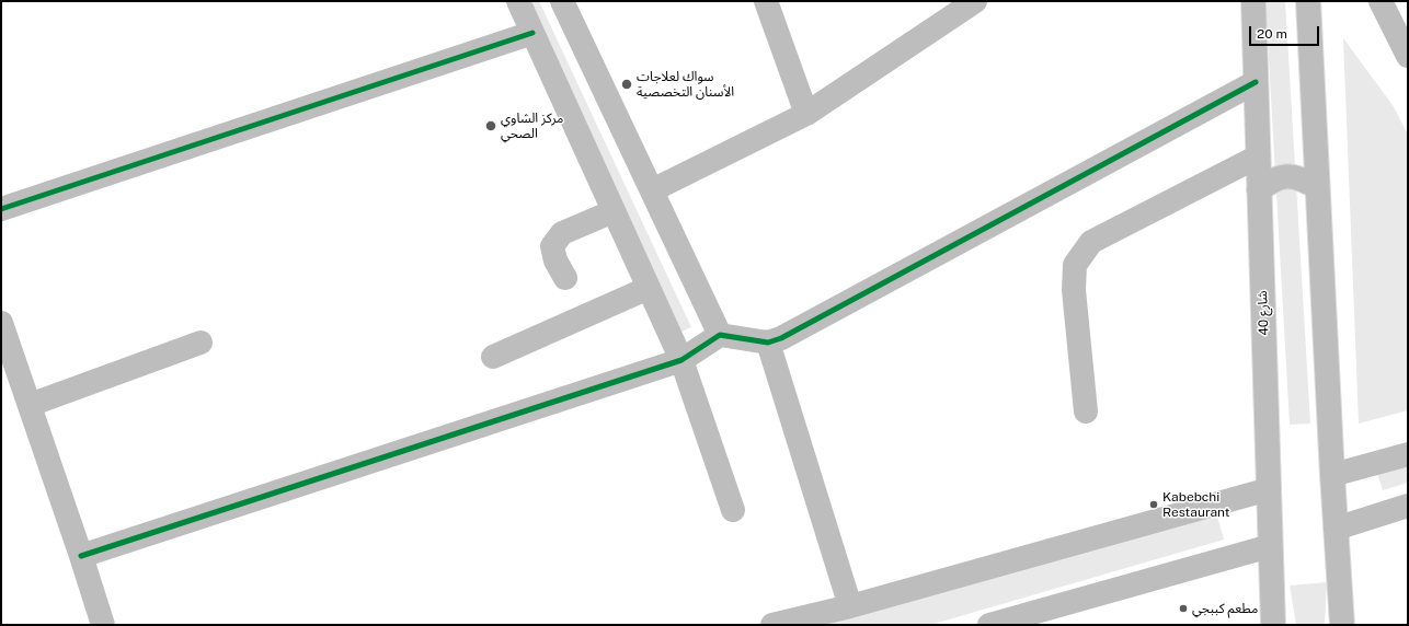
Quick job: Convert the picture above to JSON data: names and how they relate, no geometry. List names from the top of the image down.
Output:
{
  "streets": {
    "street": ["شارع 40"]
  },
  "places": [
    "سواك لعلاجات الأسنان التخصصية",
    "مركز الشاوي الصحي",
    "Kabebchi Restaurant",
    "مطعم كببجي"
  ],
  "scale_bar": "20 m"
}
